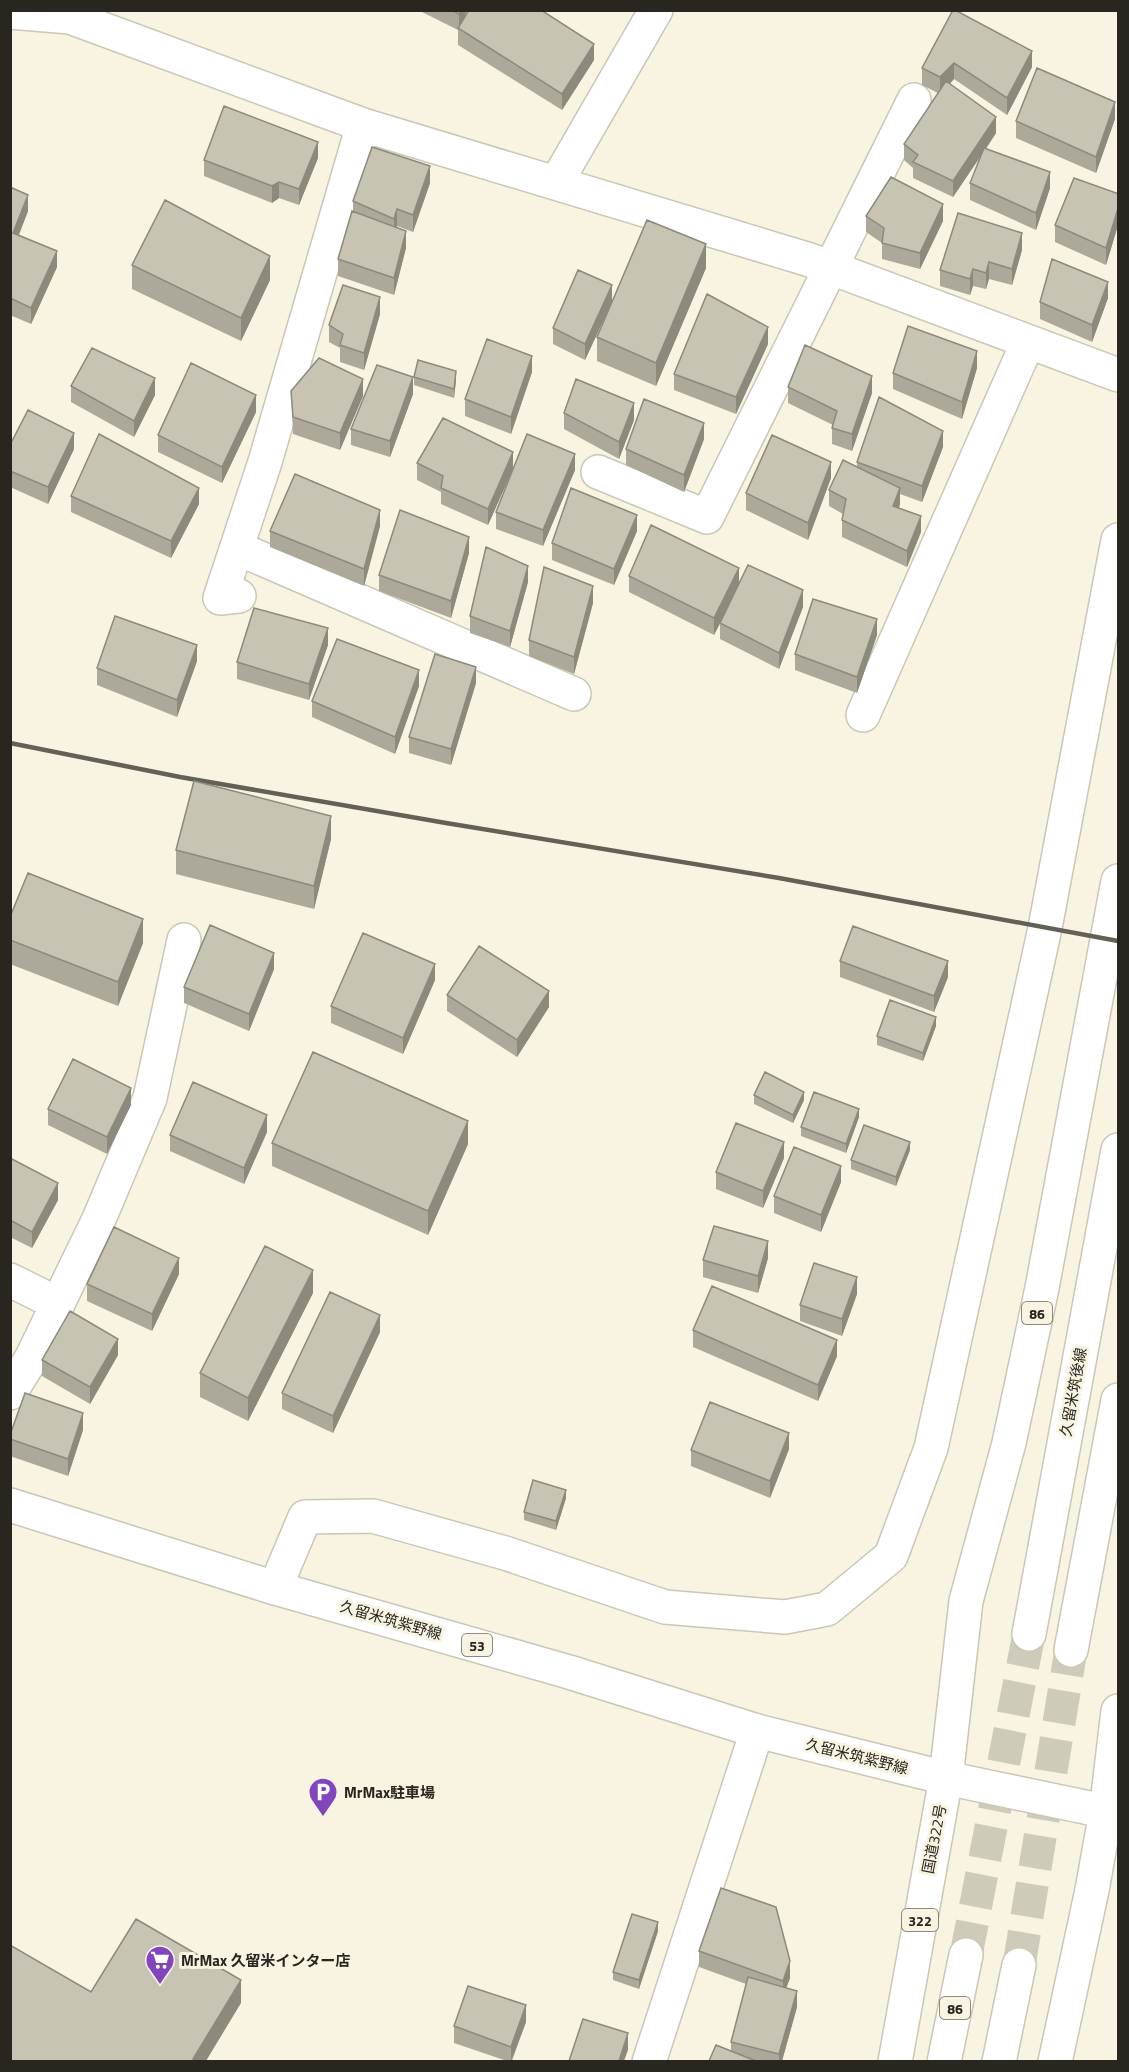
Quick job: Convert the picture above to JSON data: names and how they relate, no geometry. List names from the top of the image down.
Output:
{
  "streets": {
    "main road": [
      "86",
      "久留米筑後線",
      "久留米筑紫野線",
      "53",
      "国道322号",
      "322"
    ]
  },
  "crossings": [
    ["86", "久留米筑紫野線"],
    ["86", "国道322号"],
    ["久留米筑紫野線", "国道322号"]
  ],
  "places": {
    "parking": ["MrMax駐車場"],
    "supermarket": ["MrMax 久留米インター店"]
  }
}
